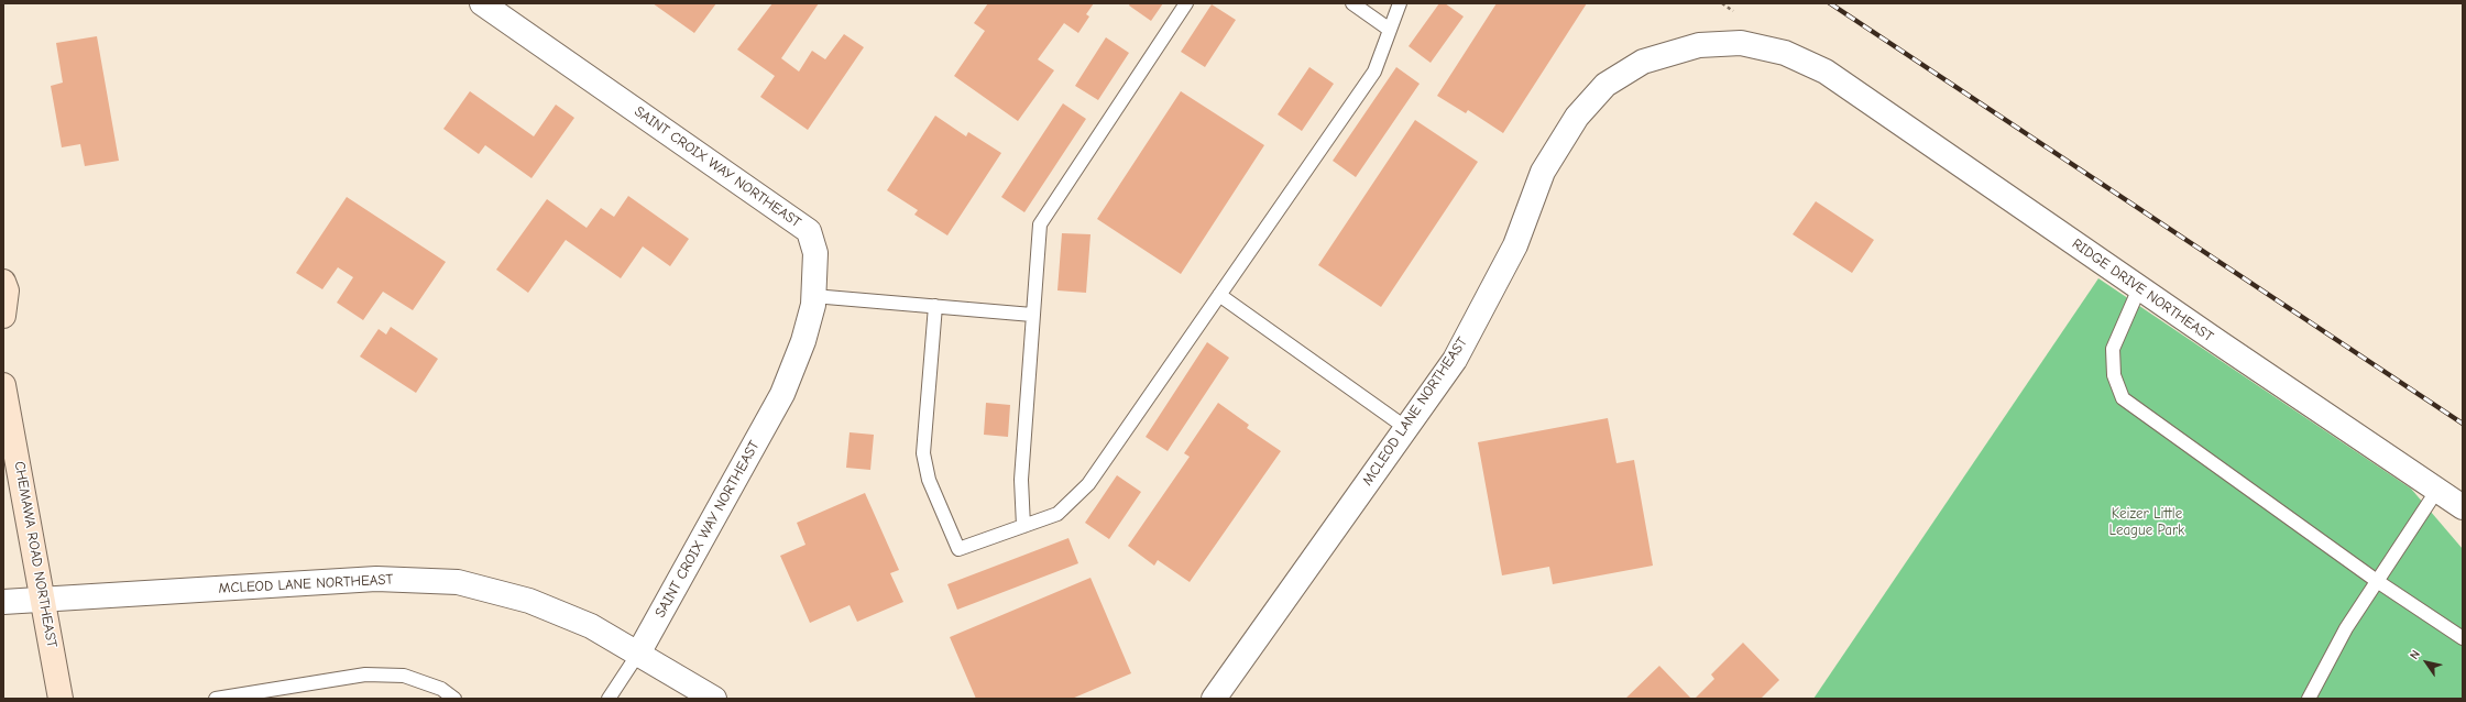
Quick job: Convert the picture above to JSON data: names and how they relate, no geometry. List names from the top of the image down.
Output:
{
  "streets": {
    "main road": ["CHEMAWA ROAD NORTHEAST"],
    "street": ["SAINT CROIX WAY NORTHEAST", "RIDGE DRIVE NORTHEAST", "MCLEOD LANE NORTHEAST"]
  },
  "crossings": [
    ["SAINT CROIX WAY NORTHEAST", "MCLEOD LANE NORTHEAST"],
    ["RIDGE DRIVE NORTHEAST", "MCLEOD LANE NORTHEAST"],
    ["MCLEOD LANE NORTHEAST", "CHEMAWA ROAD NORTHEAST"]
  ],
  "parks": ["Keizer Little League Park"],
  "north": "top left"
}
